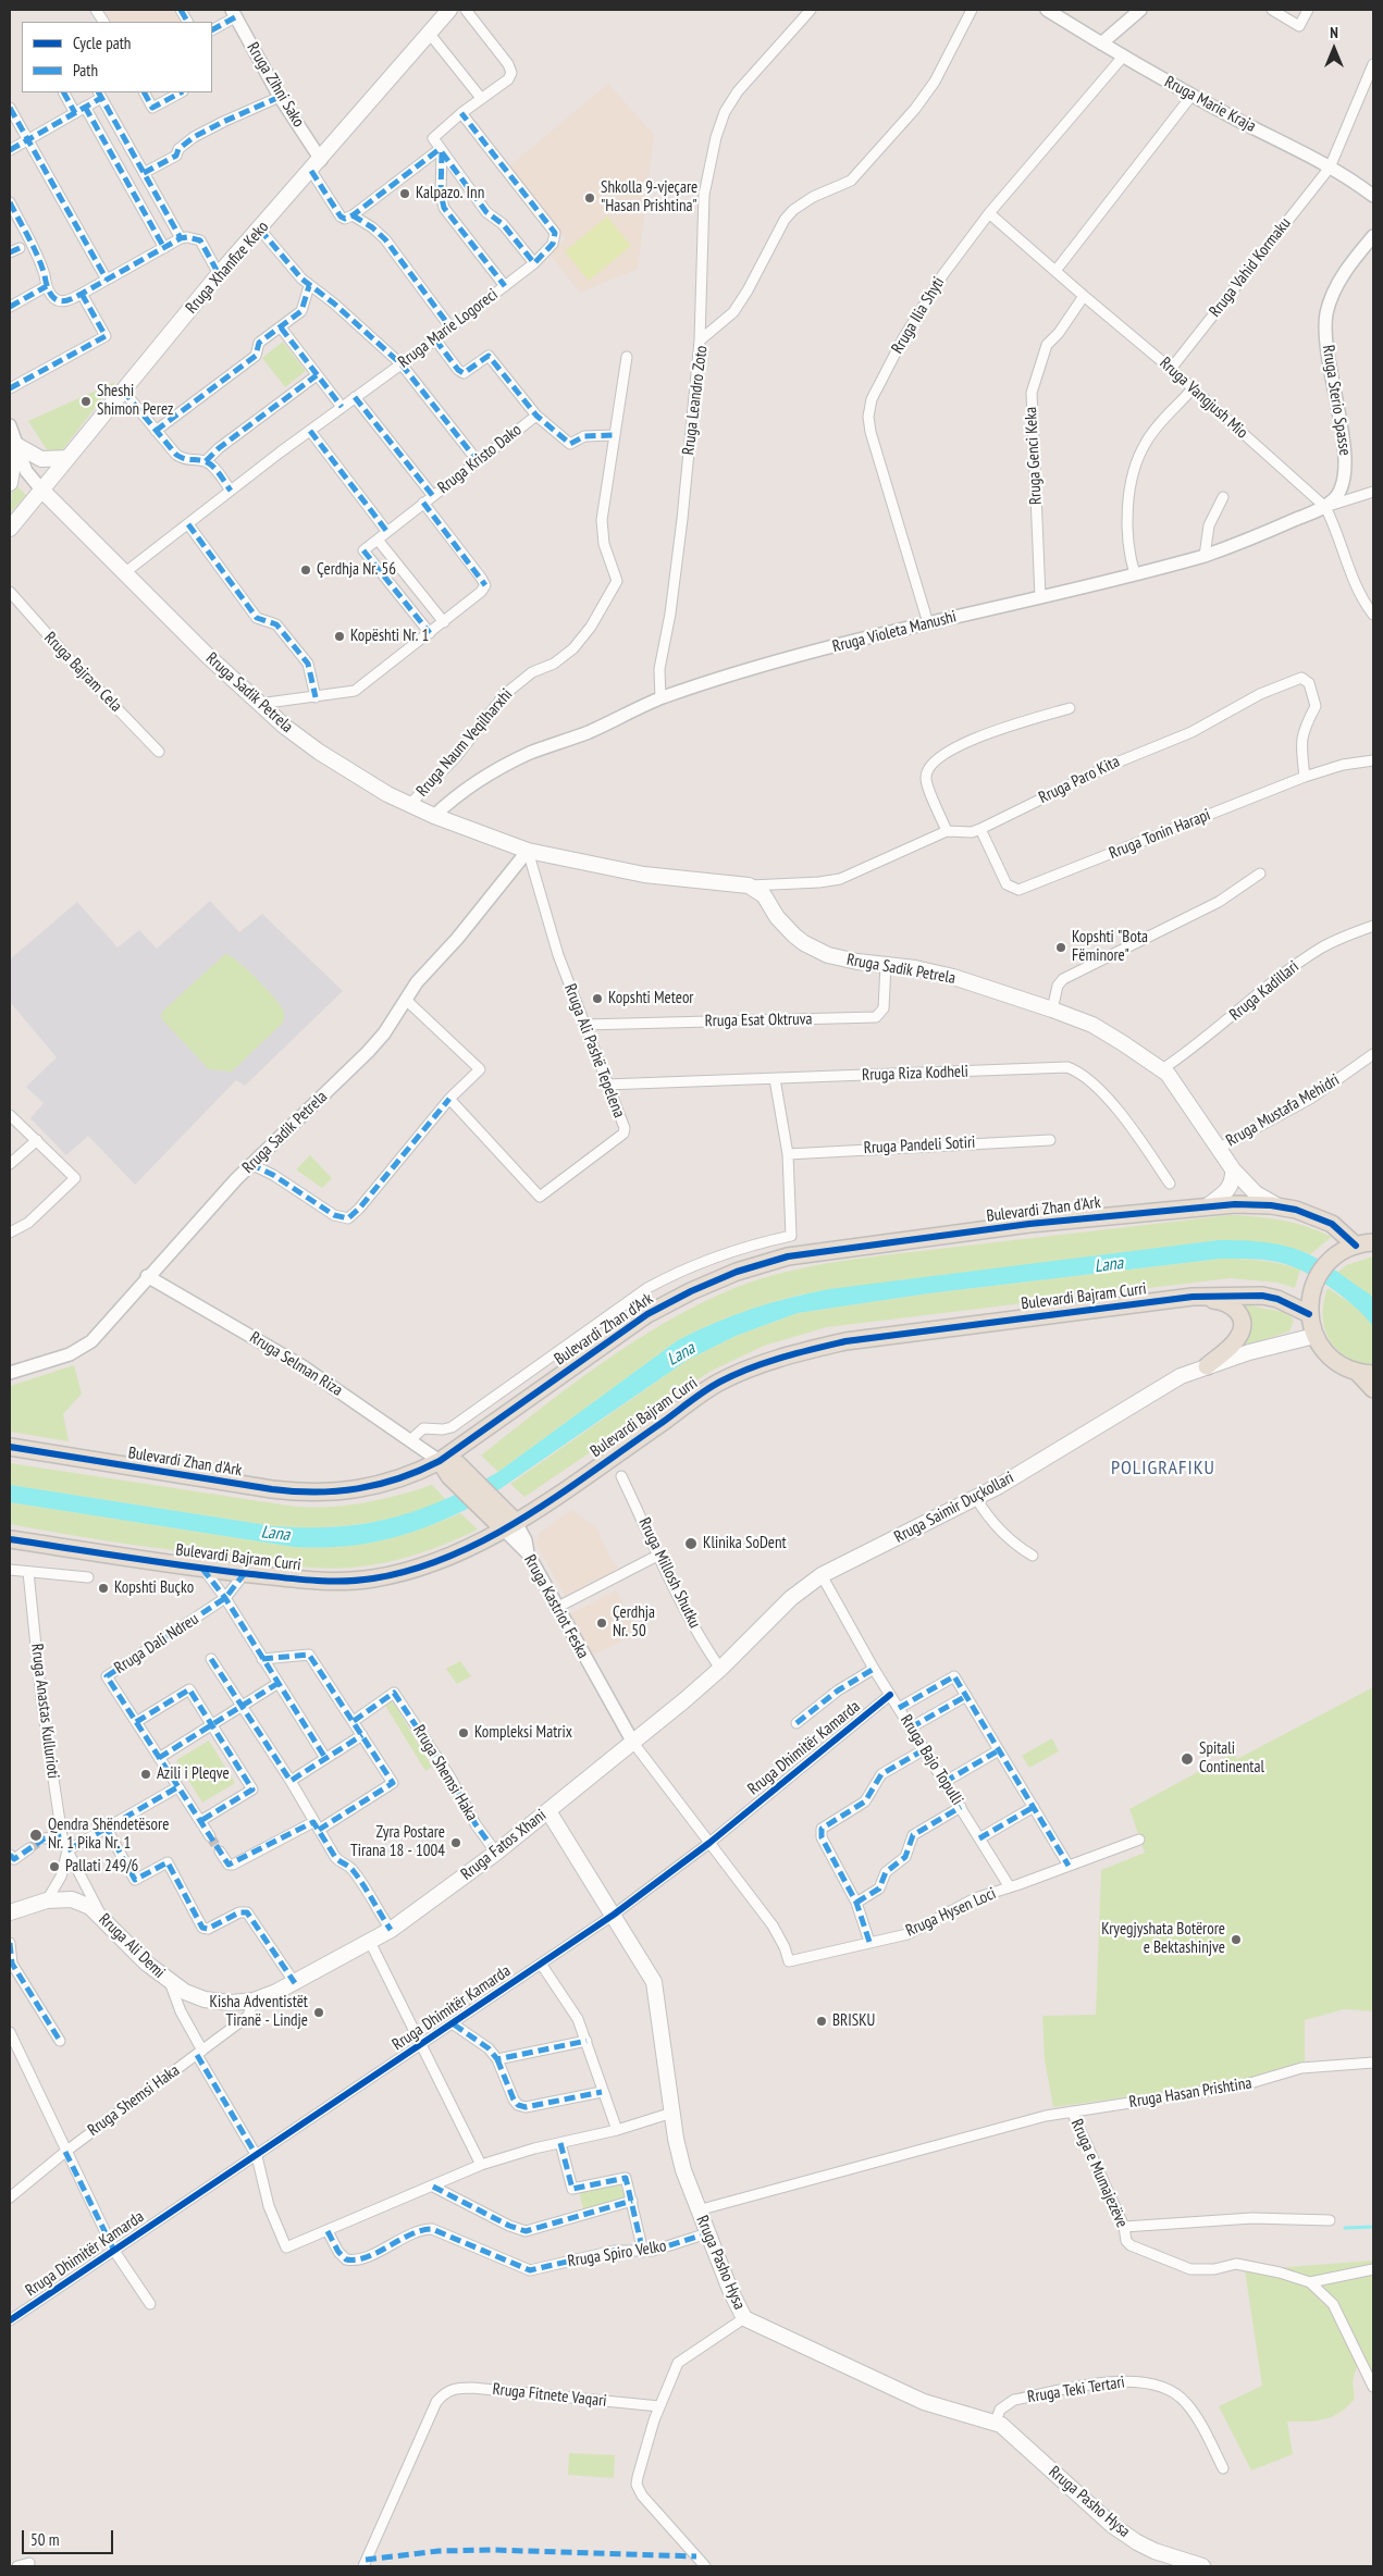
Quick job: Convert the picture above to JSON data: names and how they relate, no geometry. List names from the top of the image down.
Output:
{
  "streets": {
    "main road": [
      "Rruga Xhanfize Keko",
      "Rruga Sadik Petrela",
      "Bulevardi Zhan d'Ark",
      "Bulevardi Bajram Curri",
      "Rruga Saimir Duçkollari",
      "Rruga Kastriot Feska",
      "Rruga Fatos Xhani",
      "Rruga Ali Demi",
      "Rruga Pasho Hysa"
    ],
    "street": [
      "Rruga Zihni Sako",
      "Rruga Marie Kraja",
      "Rruga Vahid Kormaku",
      "Rruga Ilia Shyti",
      "Rruga Marie Logoreci",
      "Rruga Vangjush Mio",
      "Rruga Leandro Zoto",
      "Rruga Sterio Spasse",
      "Rruga Genci Keka",
      "Rruga Kristo Dako",
      "Rruga Violeta Manushi",
      "Rruga Bajram Cela",
      "Rruga Naum Veqilharxhi",
      "Rruga Paro Kita",
      "Rruga Tonin Harapi",
      "Rruga Kadillari",
      "Rruga Esat Oktruva",
      "Rruga Ali Pashë Tepelena",
      "Rruga Riza Kodheli",
      "Rruga Mustafa Mehidri",
      "Rruga Pandeli Sotiri",
      "Rruga Selman Riza",
      "Rruga Millosh Shutku",
      "Rruga Dali Ndreu",
      "Rruga Anastas Kullurioti",
      "Rruga Dhimitër Kamarda",
      "Rruga Bajo Topulli",
      "Rruga Shemsi Haka",
      "Rruga Hysen Loci",
      "Rruga Hasan Prishtina",
      "Rruga e Mumajezëve",
      "Rruga Spiro Velko",
      "Rruga Teki Tertari",
      "Rruga Fitnete Vaqari"
    ]
  },
  "crossings": [
    ["Rruga Zihni Sako", "Rruga Xhanfize Keko"],
    ["Rruga Marie Kraja", "Rruga Vahid Kormaku"],
    ["Rruga Marie Kraja", "Rruga Ilia Shyti"],
    ["Rruga Xhanfize Keko", "Rruga Sadik Petrela"],
    ["Rruga Vahid Kormaku", "Rruga Vangjush Mio"],
    ["Rruga Ilia Shyti", "Rruga Vangjush Mio"],
    ["Rruga Ilia Shyti", "Rruga Violeta Manushi"],
    ["Rruga Marie Logoreci", "Rruga Sadik Petrela"],
    ["Rruga Vangjush Mio", "Rruga Sterio Spasse"],
    ["Rruga Vangjush Mio", "Rruga Genci Keka"],
    ["Rruga Vangjush Mio", "Rruga Violeta Manushi"],
    ["Rruga Leandro Zoto", "Rruga Violeta Manushi"],
    ["Rruga Sterio Spasse", "Rruga Violeta Manushi"],
    ["Rruga Genci Keka", "Rruga Violeta Manushi"],
    ["Rruga Kristo Dako", "Rruga Sadik Petrela"],
    ["Rruga Violeta Manushi", "Rruga Sadik Petrela"],
    ["Rruga Sadik Petrela", "Rruga Naum Veqilharxhi"],
    ["Rruga Sadik Petrela", "Rruga Paro Kita"],
    ["Rruga Sadik Petrela", "Rruga Kadillari"],
    ["Rruga Sadik Petrela", "Rruga Esat Oktruva"],
    ["Rruga Sadik Petrela", "Rruga Ali Pashë Tepelena"],
    ["Rruga Sadik Petrela", "Rruga Mustafa Mehidri"],
    ["Rruga Sadik Petrela", "Bulevardi Zhan d'Ark"],
    ["Rruga Sadik Petrela", "Rruga Selman Riza"],
    ["Rruga Paro Kita", "Rruga Tonin Harapi"],
    ["Rruga Esat Oktruva", "Rruga Ali Pashë Tepelena"],
    ["Rruga Ali Pashë Tepelena", "Rruga Riza Kodheli"],
    ["Bulevardi Zhan d'Ark", "Rruga Selman Riza"],
    ["Bulevardi Zhan d'Ark", "Rruga Kastriot Feska"],
    ["Bulevardi Bajram Curri", "Rruga Kastriot Feska"],
    ["Bulevardi Bajram Curri", "Rruga Dali Ndreu"],
    ["Rruga Selman Riza", "Rruga Kastriot Feska"],
    ["Rruga Saimir Duçkollari", "Rruga Millosh Shutku"],
    ["Rruga Saimir Duçkollari", "Rruga Kastriot Feska"],
    ["Rruga Saimir Duçkollari", "Rruga Bajo Topulli"],
    ["Rruga Saimir Duçkollari", "Rruga Fatos Xhani"],
    ["Rruga Kastriot Feska", "Rruga Fatos Xhani"],
    ["Rruga Anastas Kullurioti", "Rruga Ali Demi"],
    ["Rruga Dhimitër Kamarda", "Rruga Bajo Topulli"],
    ["Rruga Dhimitër Kamarda", "Rruga Hysen Loci"],
    ["Rruga Dhimitër Kamarda", "Rruga Pasho Hysa"],
    ["Rruga Bajo Topulli", "Rruga Hysen Loci"],
    ["Rruga Shemsi Haka", "Rruga Fatos Xhani"],
    ["Rruga Shemsi Haka", "Rruga Ali Demi"],
    ["Rruga Fatos Xhani", "Rruga Ali Demi"],
    ["Rruga Fatos Xhani", "Rruga Pasho Hysa"],
    ["Rruga Hasan Prishtina", "Rruga e Mumajezëve"],
    ["Rruga e Mumajezëve", "Rruga Pasho Hysa"],
    ["Rruga Spiro Velko", "Rruga Pasho Hysa"],
    ["Rruga Pasho Hysa", "Rruga Teki Tertari"]
  ],
  "districts": ["POLIGRAFIKU"],
  "water": ["Lana"],
  "places": [
    "Kalpazo. Inn",
    "Shkolla 9-vjeçare \"Hasan Prishtina\"",
    "Sheshi Shimon Perez",
    "Çerdhja Nr. 56",
    "Kopështi Nr. 1",
    "Kopshti \"Bota Fëminore\"",
    "Kopshti Meteor",
    "Klinika SoDent",
    "Kopshti Buçko",
    "Çerdhja Nr. 50",
    "Kompleksi Matrix",
    "Spitali Continental",
    "Azili i Pleqve",
    "Qendra Shëndetësore Nr. 1 Pika Nr. 1",
    "Zyra Postare Tirana 18 - 1004",
    "Pallati 249/6",
    "Kryegjyshata Botërore e Bektashinjve",
    "Kisha Adventistët Tiranë - Lindje",
    "BRISKU"
  ],
  "legend": ["Cycle path", "Path"],
  "scale_bar": "50 m",
  "north": "top"
}
